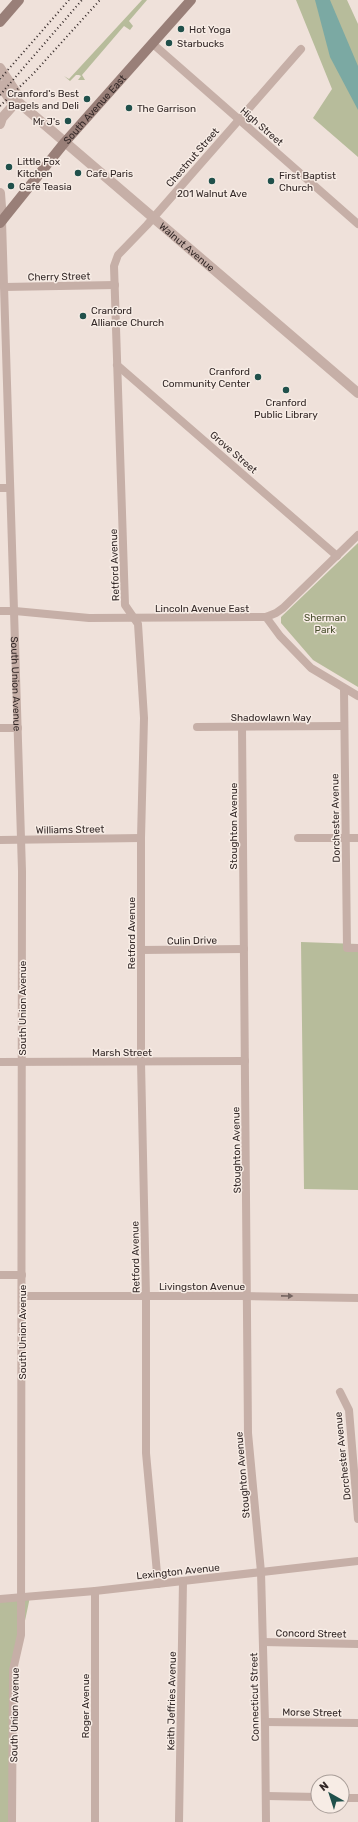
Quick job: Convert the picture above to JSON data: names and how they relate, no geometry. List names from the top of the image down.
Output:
{
  "streets": {
    "main road": ["South Avenue East"],
    "street": [
      "High Street",
      "Chestnut Street",
      "Walnut Avenue",
      "Cherry Street",
      "Grove Street",
      "Retford Avenue",
      "Lincoln Avenue East",
      "South Union Avenue",
      "Shadowlawn Way",
      "Dorchester Avenue",
      "Stoughton Avenue",
      "Williams Street",
      "Culin Drive",
      "Marsh Street",
      "Livingston Avenue",
      "Lexington Avenue",
      "Concord Street",
      "Connecticut Street",
      "Keith Jeffries Avenue",
      "Roger Avenue",
      "Morse Street"
    ]
  },
  "crossings": [
    ["South Avenue East", "High Street"],
    ["South Avenue East", "Walnut Avenue"],
    ["South Avenue East", "South Union Avenue"],
    ["High Street", "Chestnut Street"],
    ["Chestnut Street", "Walnut Avenue"],
    ["Chestnut Street", "Cherry Street"],
    ["Chestnut Street", "Retford Avenue"],
    ["Cherry Street", "Retford Avenue"],
    ["Cherry Street", "South Union Avenue"],
    ["Grove Street", "Retford Avenue"],
    ["Grove Street", "Lincoln Avenue East"],
    ["Retford Avenue", "Lincoln Avenue East"],
    ["Retford Avenue", "Williams Street"],
    ["Retford Avenue", "Culin Drive"],
    ["Retford Avenue", "Marsh Street"],
    ["Retford Avenue", "Livingston Avenue"],
    ["Retford Avenue", "Lexington Avenue"],
    ["Lincoln Avenue East", "South Union Avenue"],
    ["South Union Avenue", "Williams Street"],
    ["South Union Avenue", "Marsh Street"],
    ["South Union Avenue", "Livingston Avenue"],
    ["South Union Avenue", "Lexington Avenue"],
    ["Shadowlawn Way", "Dorchester Avenue"],
    ["Shadowlawn Way", "Stoughton Avenue"],
    ["Stoughton Avenue", "Culin Drive"],
    ["Stoughton Avenue", "Marsh Street"],
    ["Stoughton Avenue", "Livingston Avenue"],
    ["Stoughton Avenue", "Lexington Avenue"],
    ["Stoughton Avenue", "Connecticut Street"],
    ["Lexington Avenue", "Connecticut Street"],
    ["Lexington Avenue", "Keith Jeffries Avenue"],
    ["Lexington Avenue", "Roger Avenue"],
    ["Concord Street", "Connecticut Street"],
    ["Connecticut Street", "Morse Street"]
  ],
  "parks": ["Sherman Park"],
  "places": [
    "Hot Yoga",
    "Starbucks",
    "Cranford's Best Bagels and Deli",
    "The Garrison",
    "Mr J's",
    "Little Fox Kitchen",
    "Cafe Paris",
    "201 Walnut Ave",
    "First Baptist Church",
    "Cafe Teasia",
    "Cranford Alliance Church",
    "Cranford Community Center",
    "Cranford Public Library"
  ],
  "north": "top left"
}
